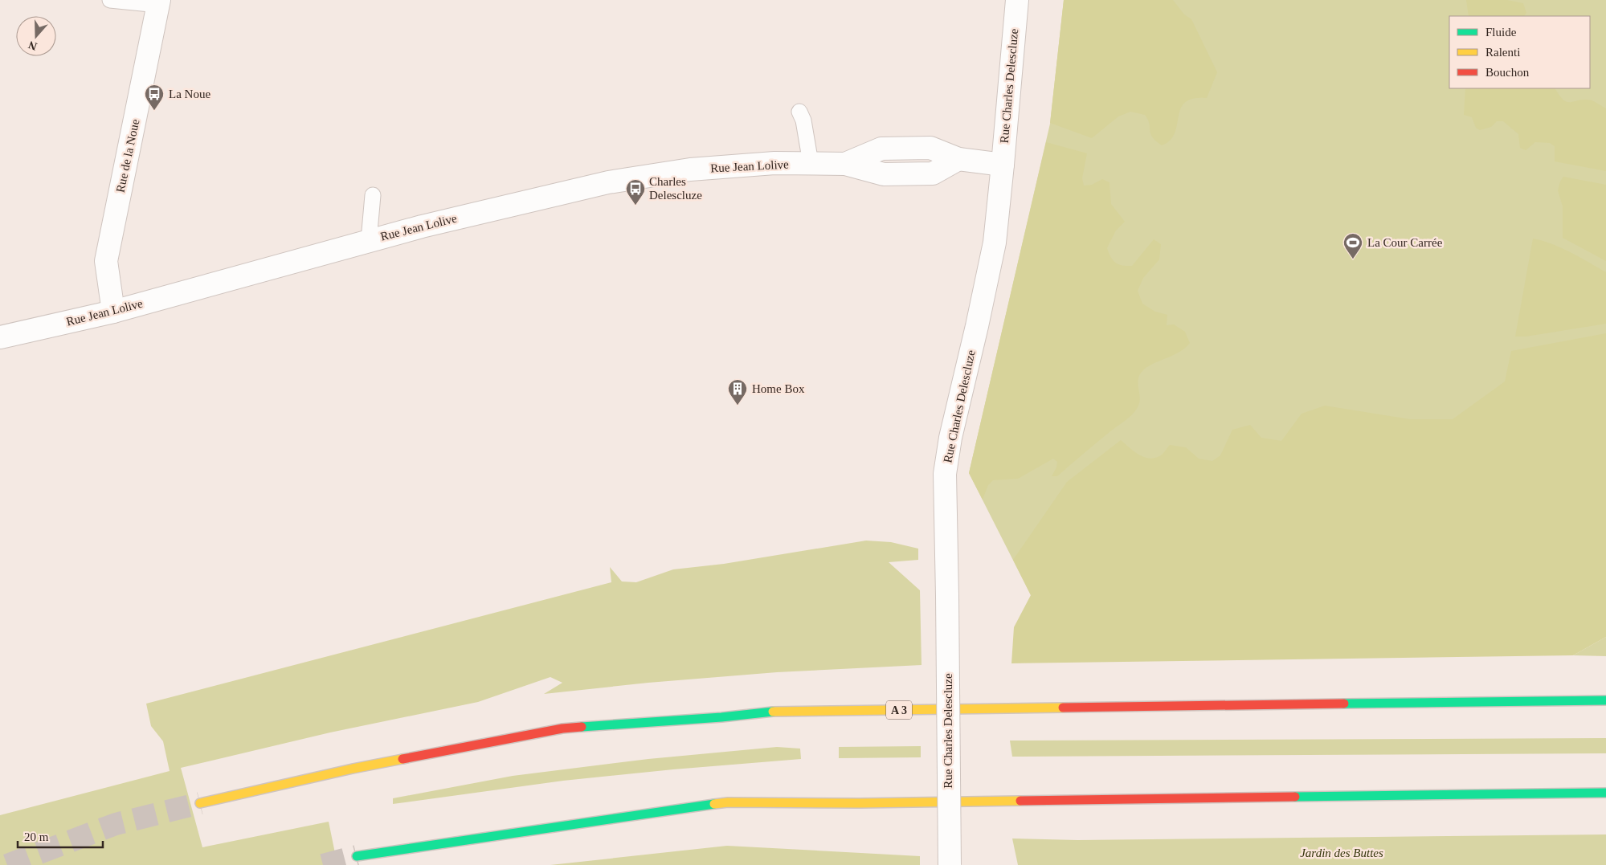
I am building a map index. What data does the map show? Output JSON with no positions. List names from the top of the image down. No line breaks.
{"streets":{"highway":["A 3"],"street":["Rue Charles Delescluze","Rue de la Noue","Rue Jean Lolive"]},"crossings":[["Rue Charles Delescluze","Rue Jean Lolive"],["Rue de la Noue","Rue Jean Lolive"]],"parks":["Jardin des Buttes"],"places":{"bus stop":["La Noue","Charles Delescluze"],"sports":["La Cour Carrée"],"building":["Home Box"]},"legend":["Fluide","Ralenti","Bouchon"],"scale_bar":"20 m","north":"bottom"}
